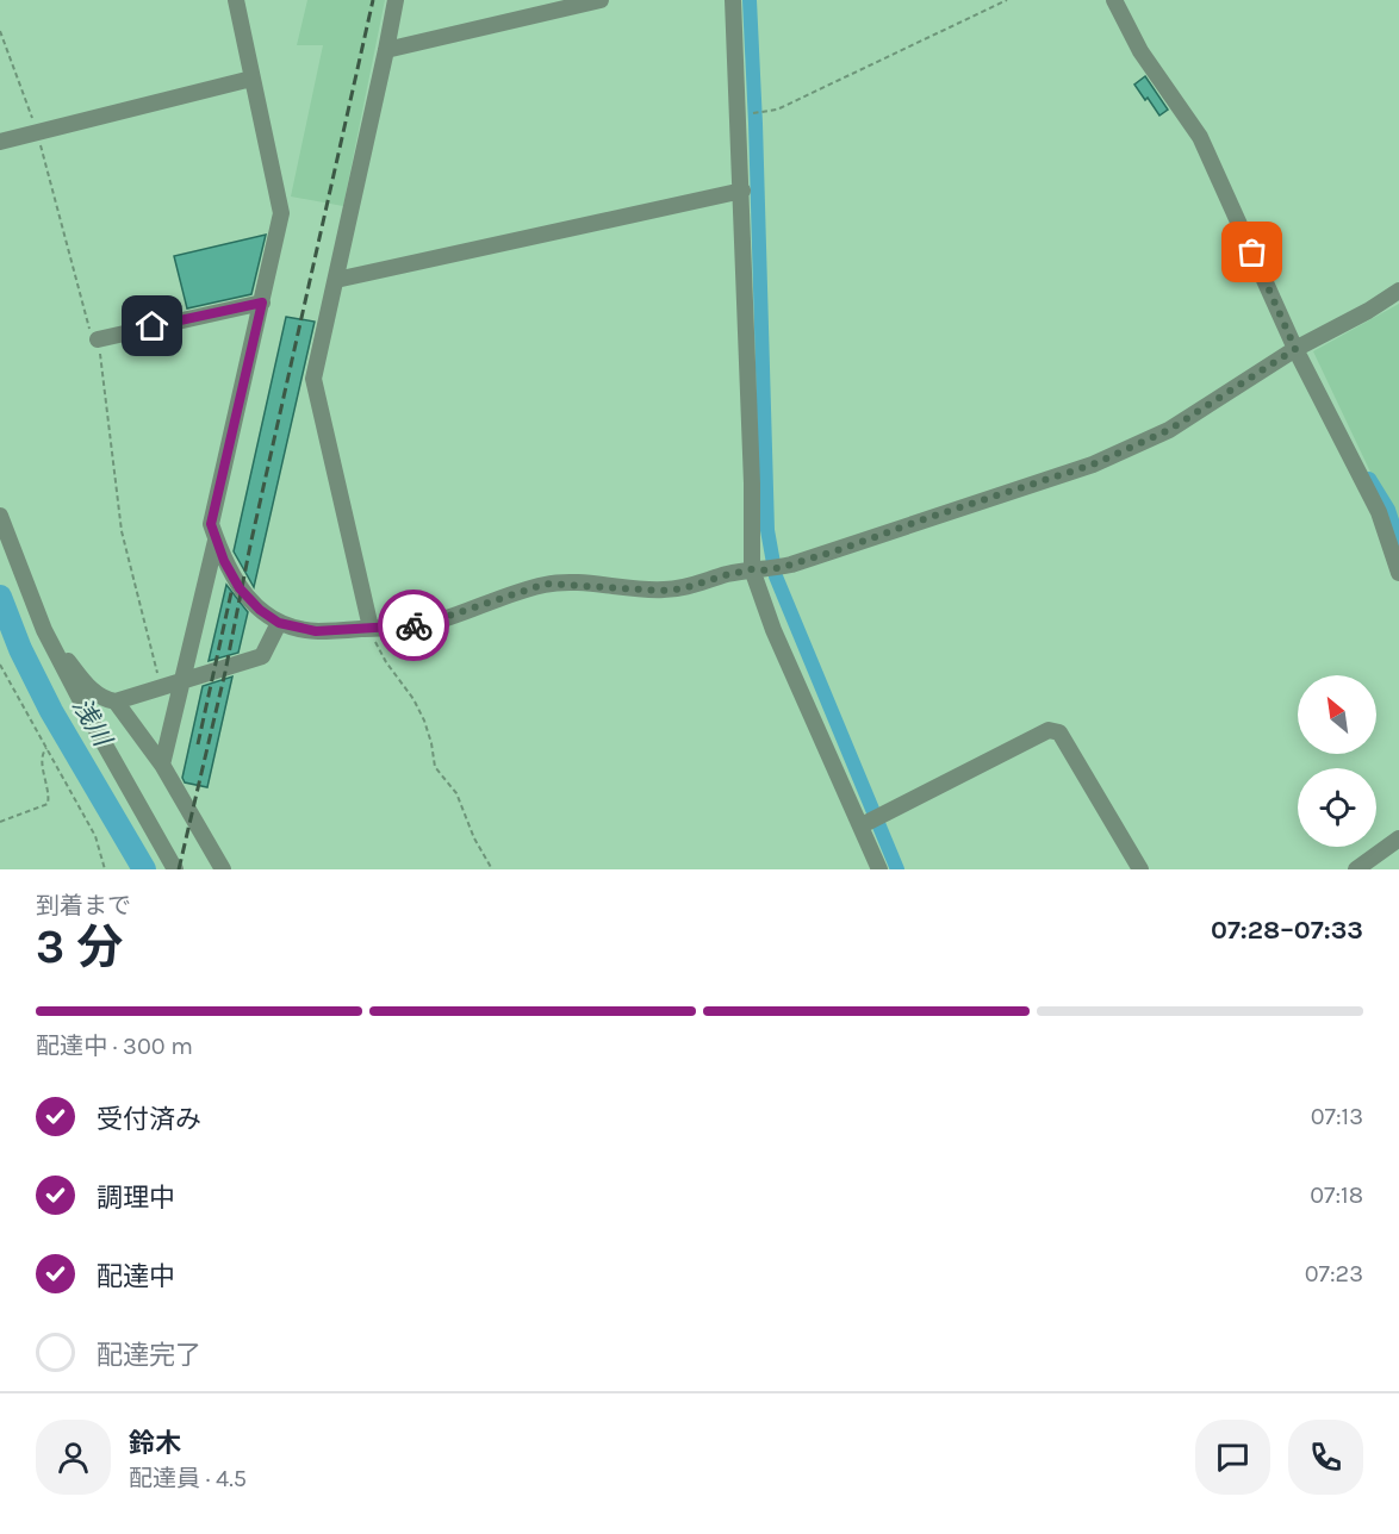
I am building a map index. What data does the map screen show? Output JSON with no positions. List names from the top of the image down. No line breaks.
{"water":["浅川"],"north":"top left","page":{"heading":["3 分","到着まで","07:28–07:33"],"panel":["鈴木","配達員 · 4.5"],"bar":"配達中 · 300 m","list":[["受付済み","07:13"],["調理中","07:18"],["配達中","07:23"],"配達完了"]}}
